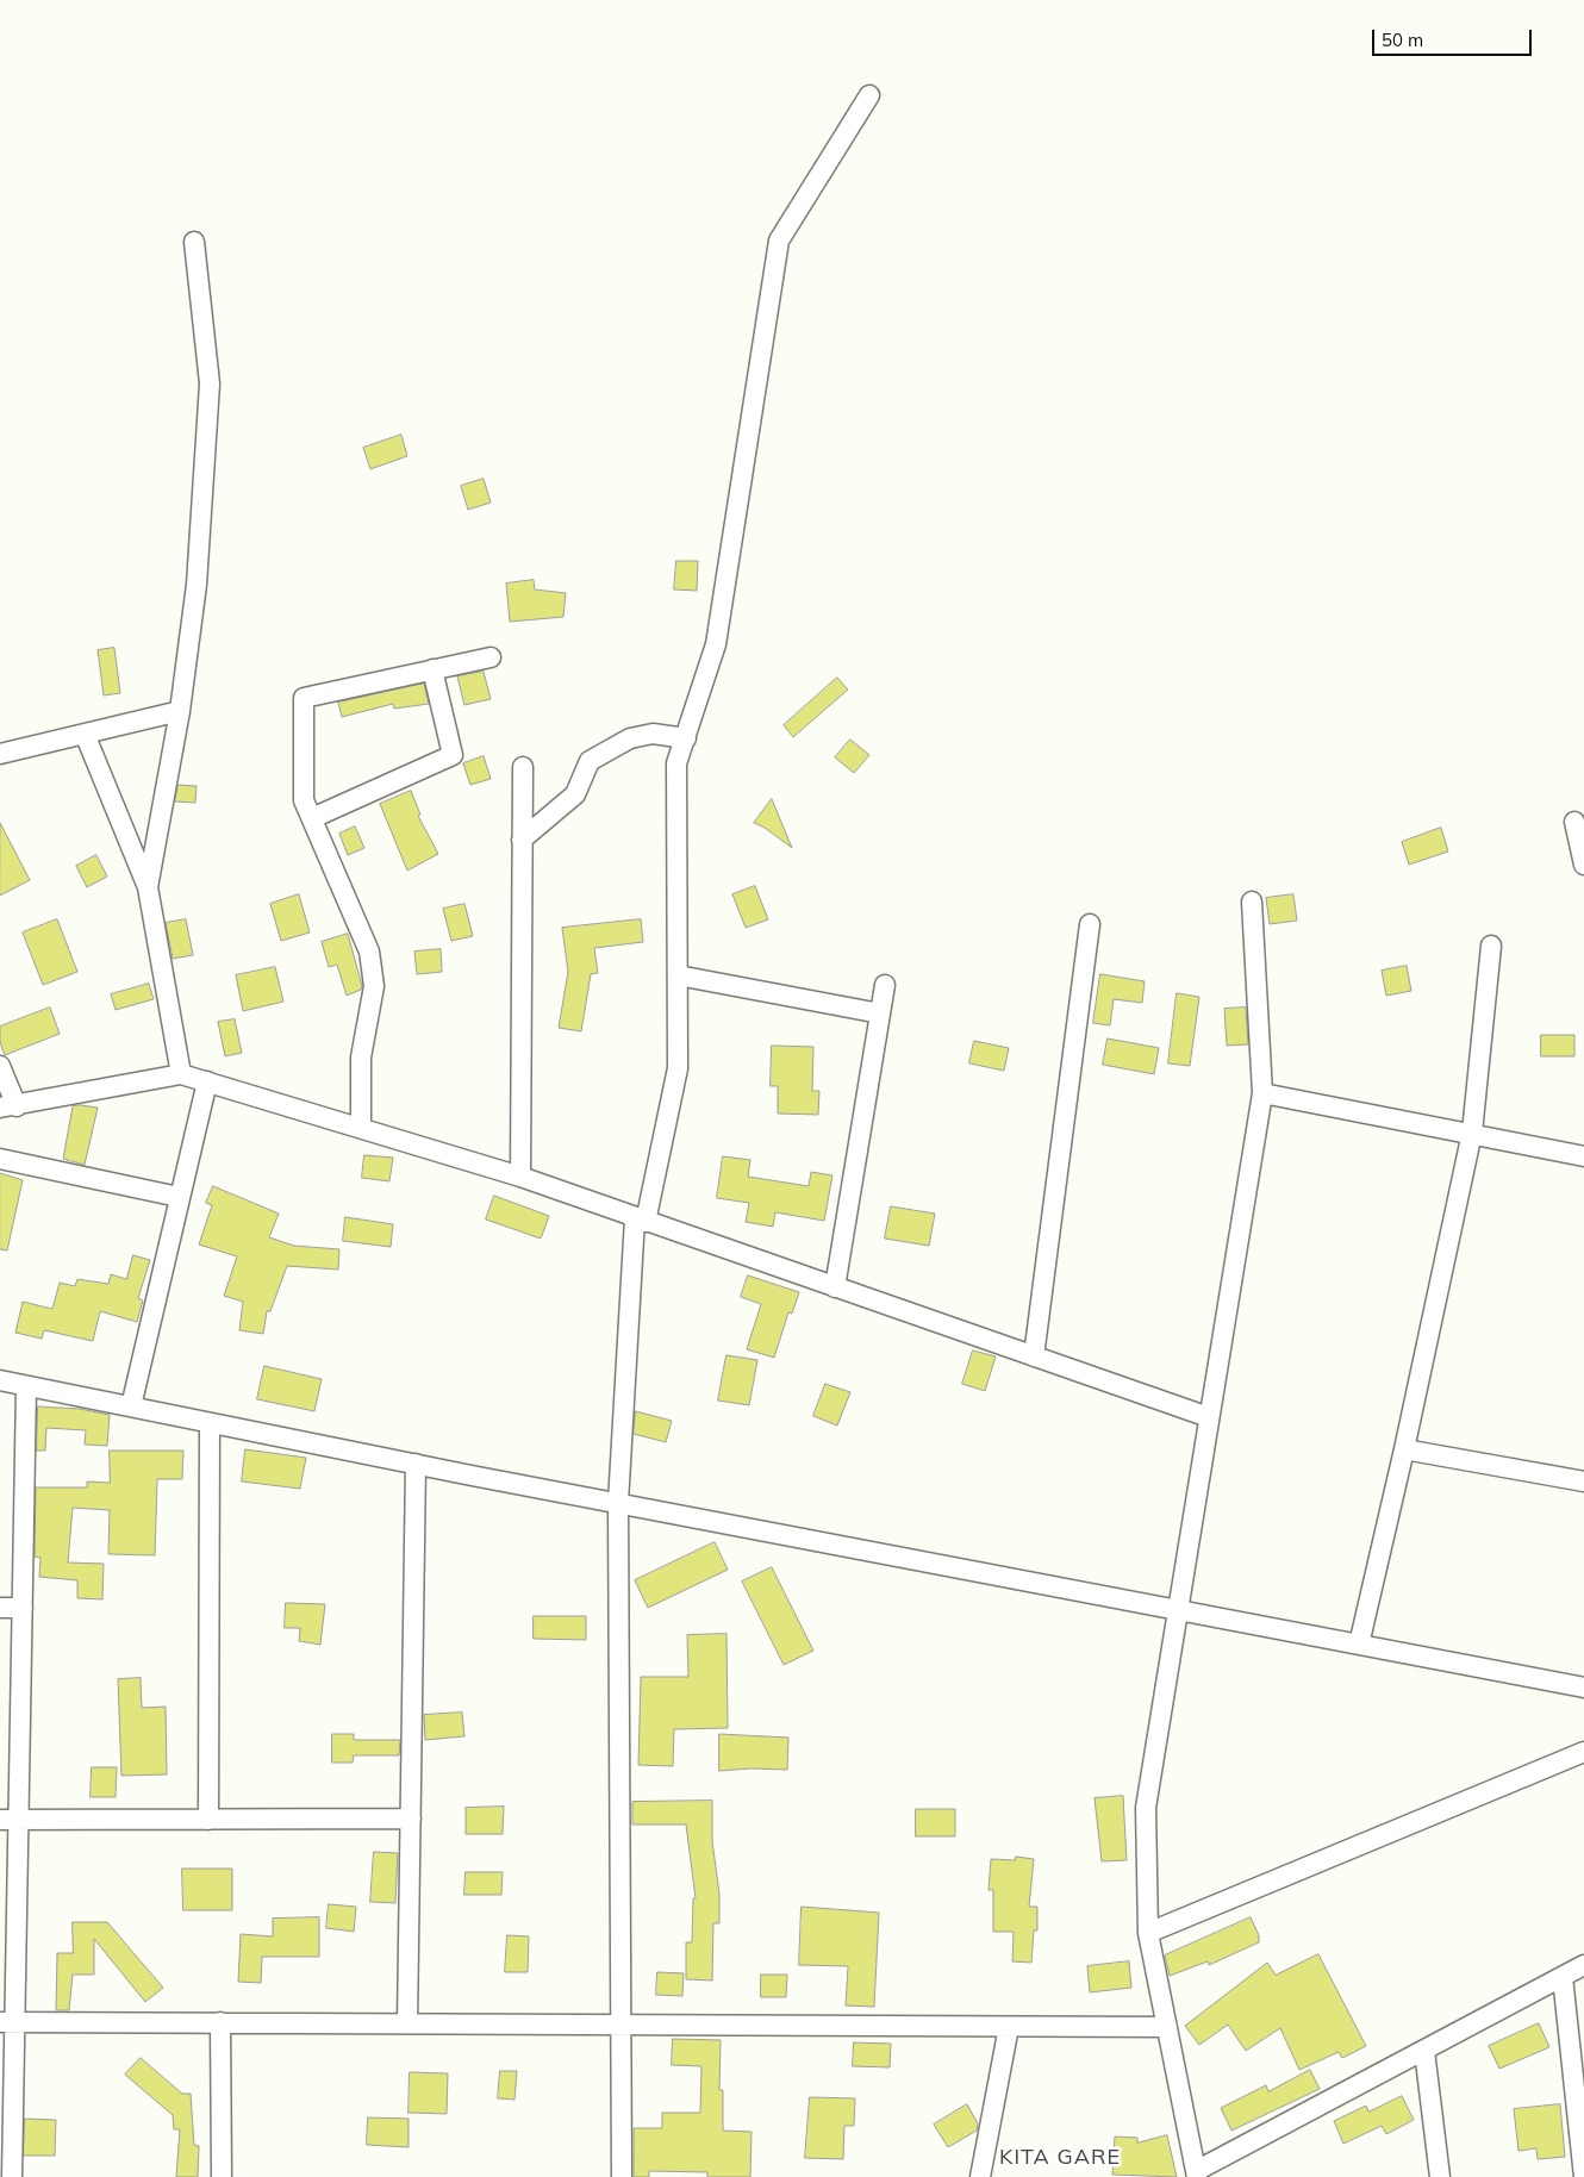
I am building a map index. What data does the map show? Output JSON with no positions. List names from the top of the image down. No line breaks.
{"districts":["KITA GARE"],"scale_bar":"50 m"}
